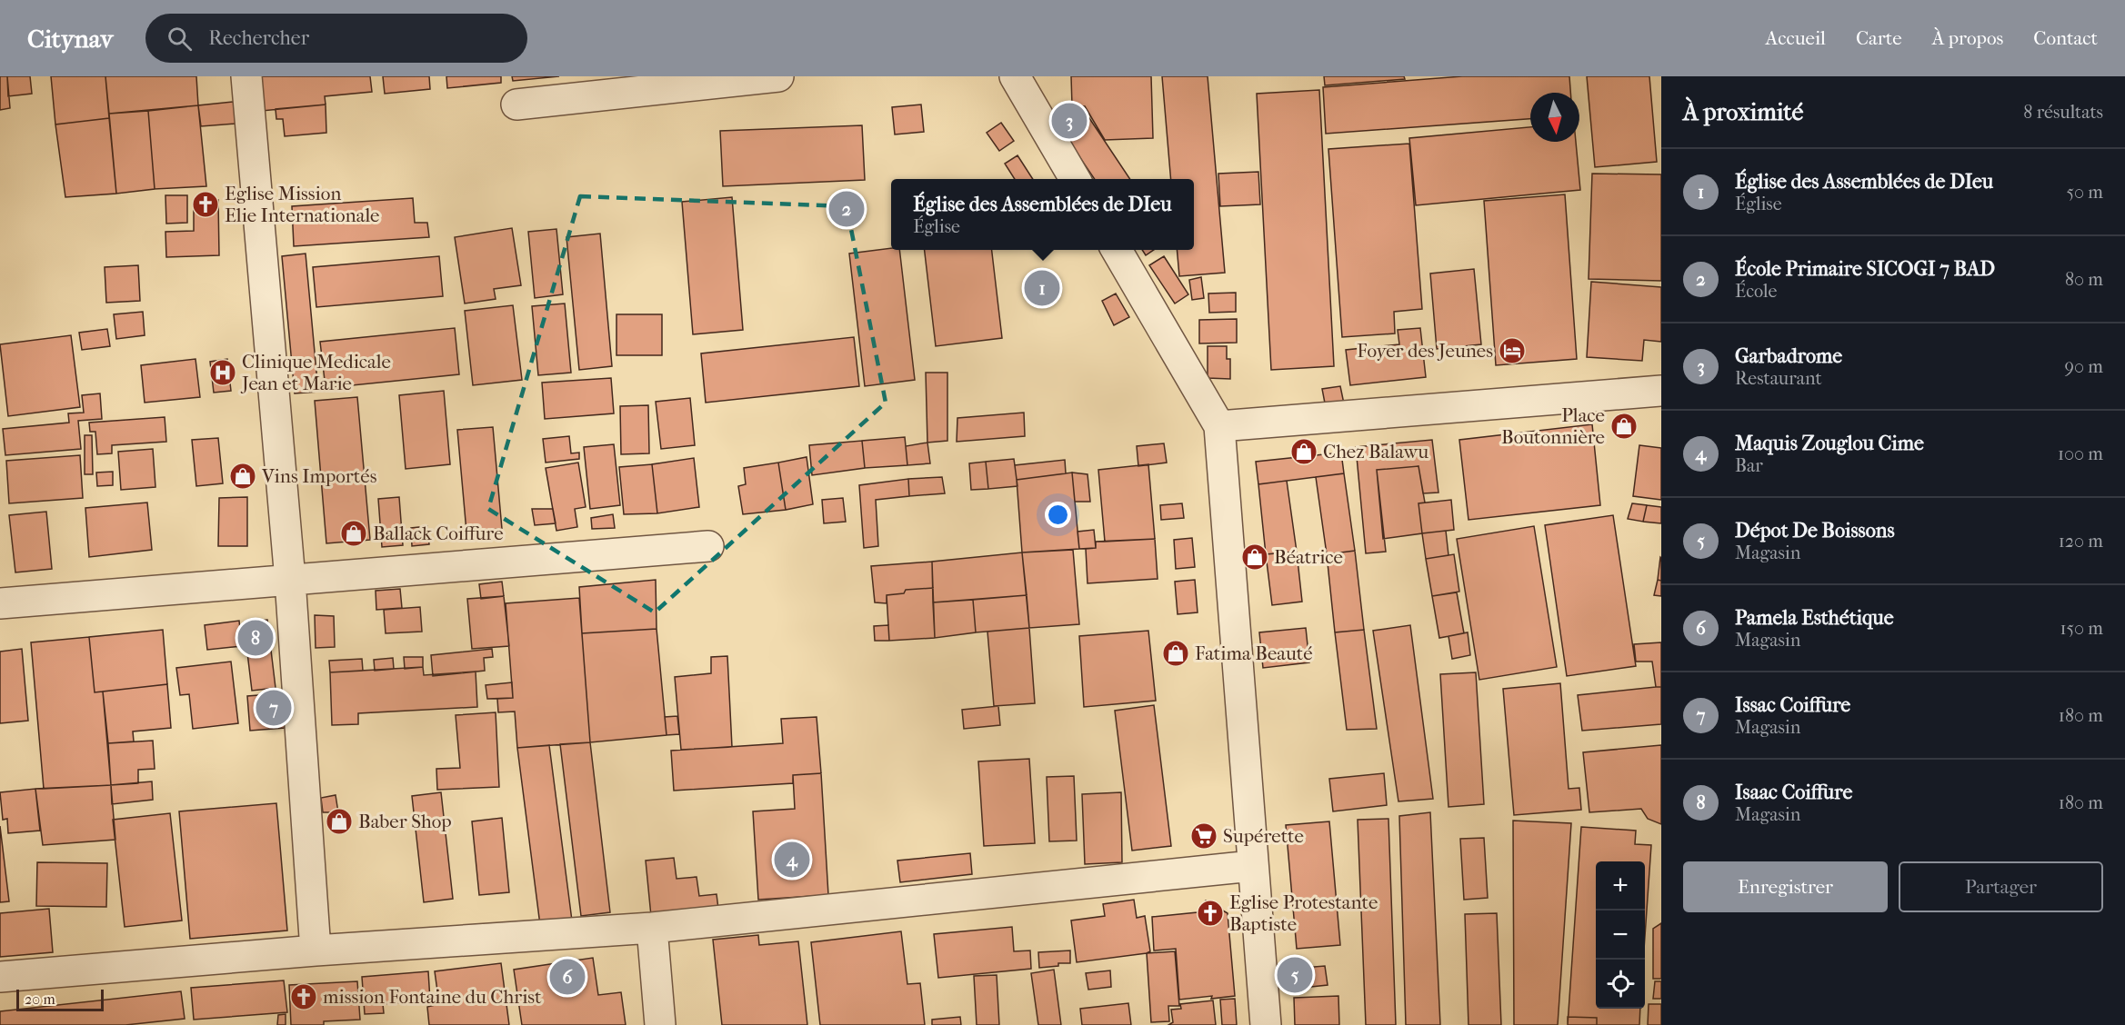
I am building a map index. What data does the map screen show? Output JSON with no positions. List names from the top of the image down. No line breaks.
{"places":{"church":["Eglise Mission Elie Internationale","Eglise Protestante Baptiste","mission Fontaine du Christ"],"hotel":["Foyer des Jeunes"],"hospital":["Clinique Medicale Jean et Marie"],"shop":["Place Boutonnière","Chez Balawu","Vins Importés","Ballack Coiffure","Béatrice","Fatima Beauté","Baber Shop"],"supermarket":["Supérette"]},"scale_bar":"20 m","north":"bottom","page":{"header":"Citynav","search":"Rechercher","nav":["Accueil","Carte","À propos","Contact"],"heading":["À proximité","8 résultats"],"pins":["3","2","1","8","7","4","5","6"],"list":[{"mark":"1","name":"Église des Assemblées de DIeu","note":"Église","value":"50 m"},{"mark":"2","name":"École Primaire SICOGI 7 BAD","note":"École","value":"80 m"},{"mark":"3","name":"Garbadrome","note":"Restaurant","value":"90 m"},{"mark":"4","name":"Maquis Zouglou Cime","note":"Bar","value":"100 m"},{"mark":"5","name":"Dépot De Boissons","note":"Magasin","value":"120 m"},{"mark":"6","name":"Pamela Esthétique","note":"Magasin","value":"150 m"},{"mark":"7","name":"Issac Coiffure","note":"Magasin","value":"180 m"},{"mark":"8","name":"Isaac Coiffure","note":"Magasin","value":"180 m"}],"popup":["Église des Assemblées de DIeu","Église"],"buttons":["Enregistrer","Partager"],"map_buttons":["+","−"],"scale":"20 m"}}
